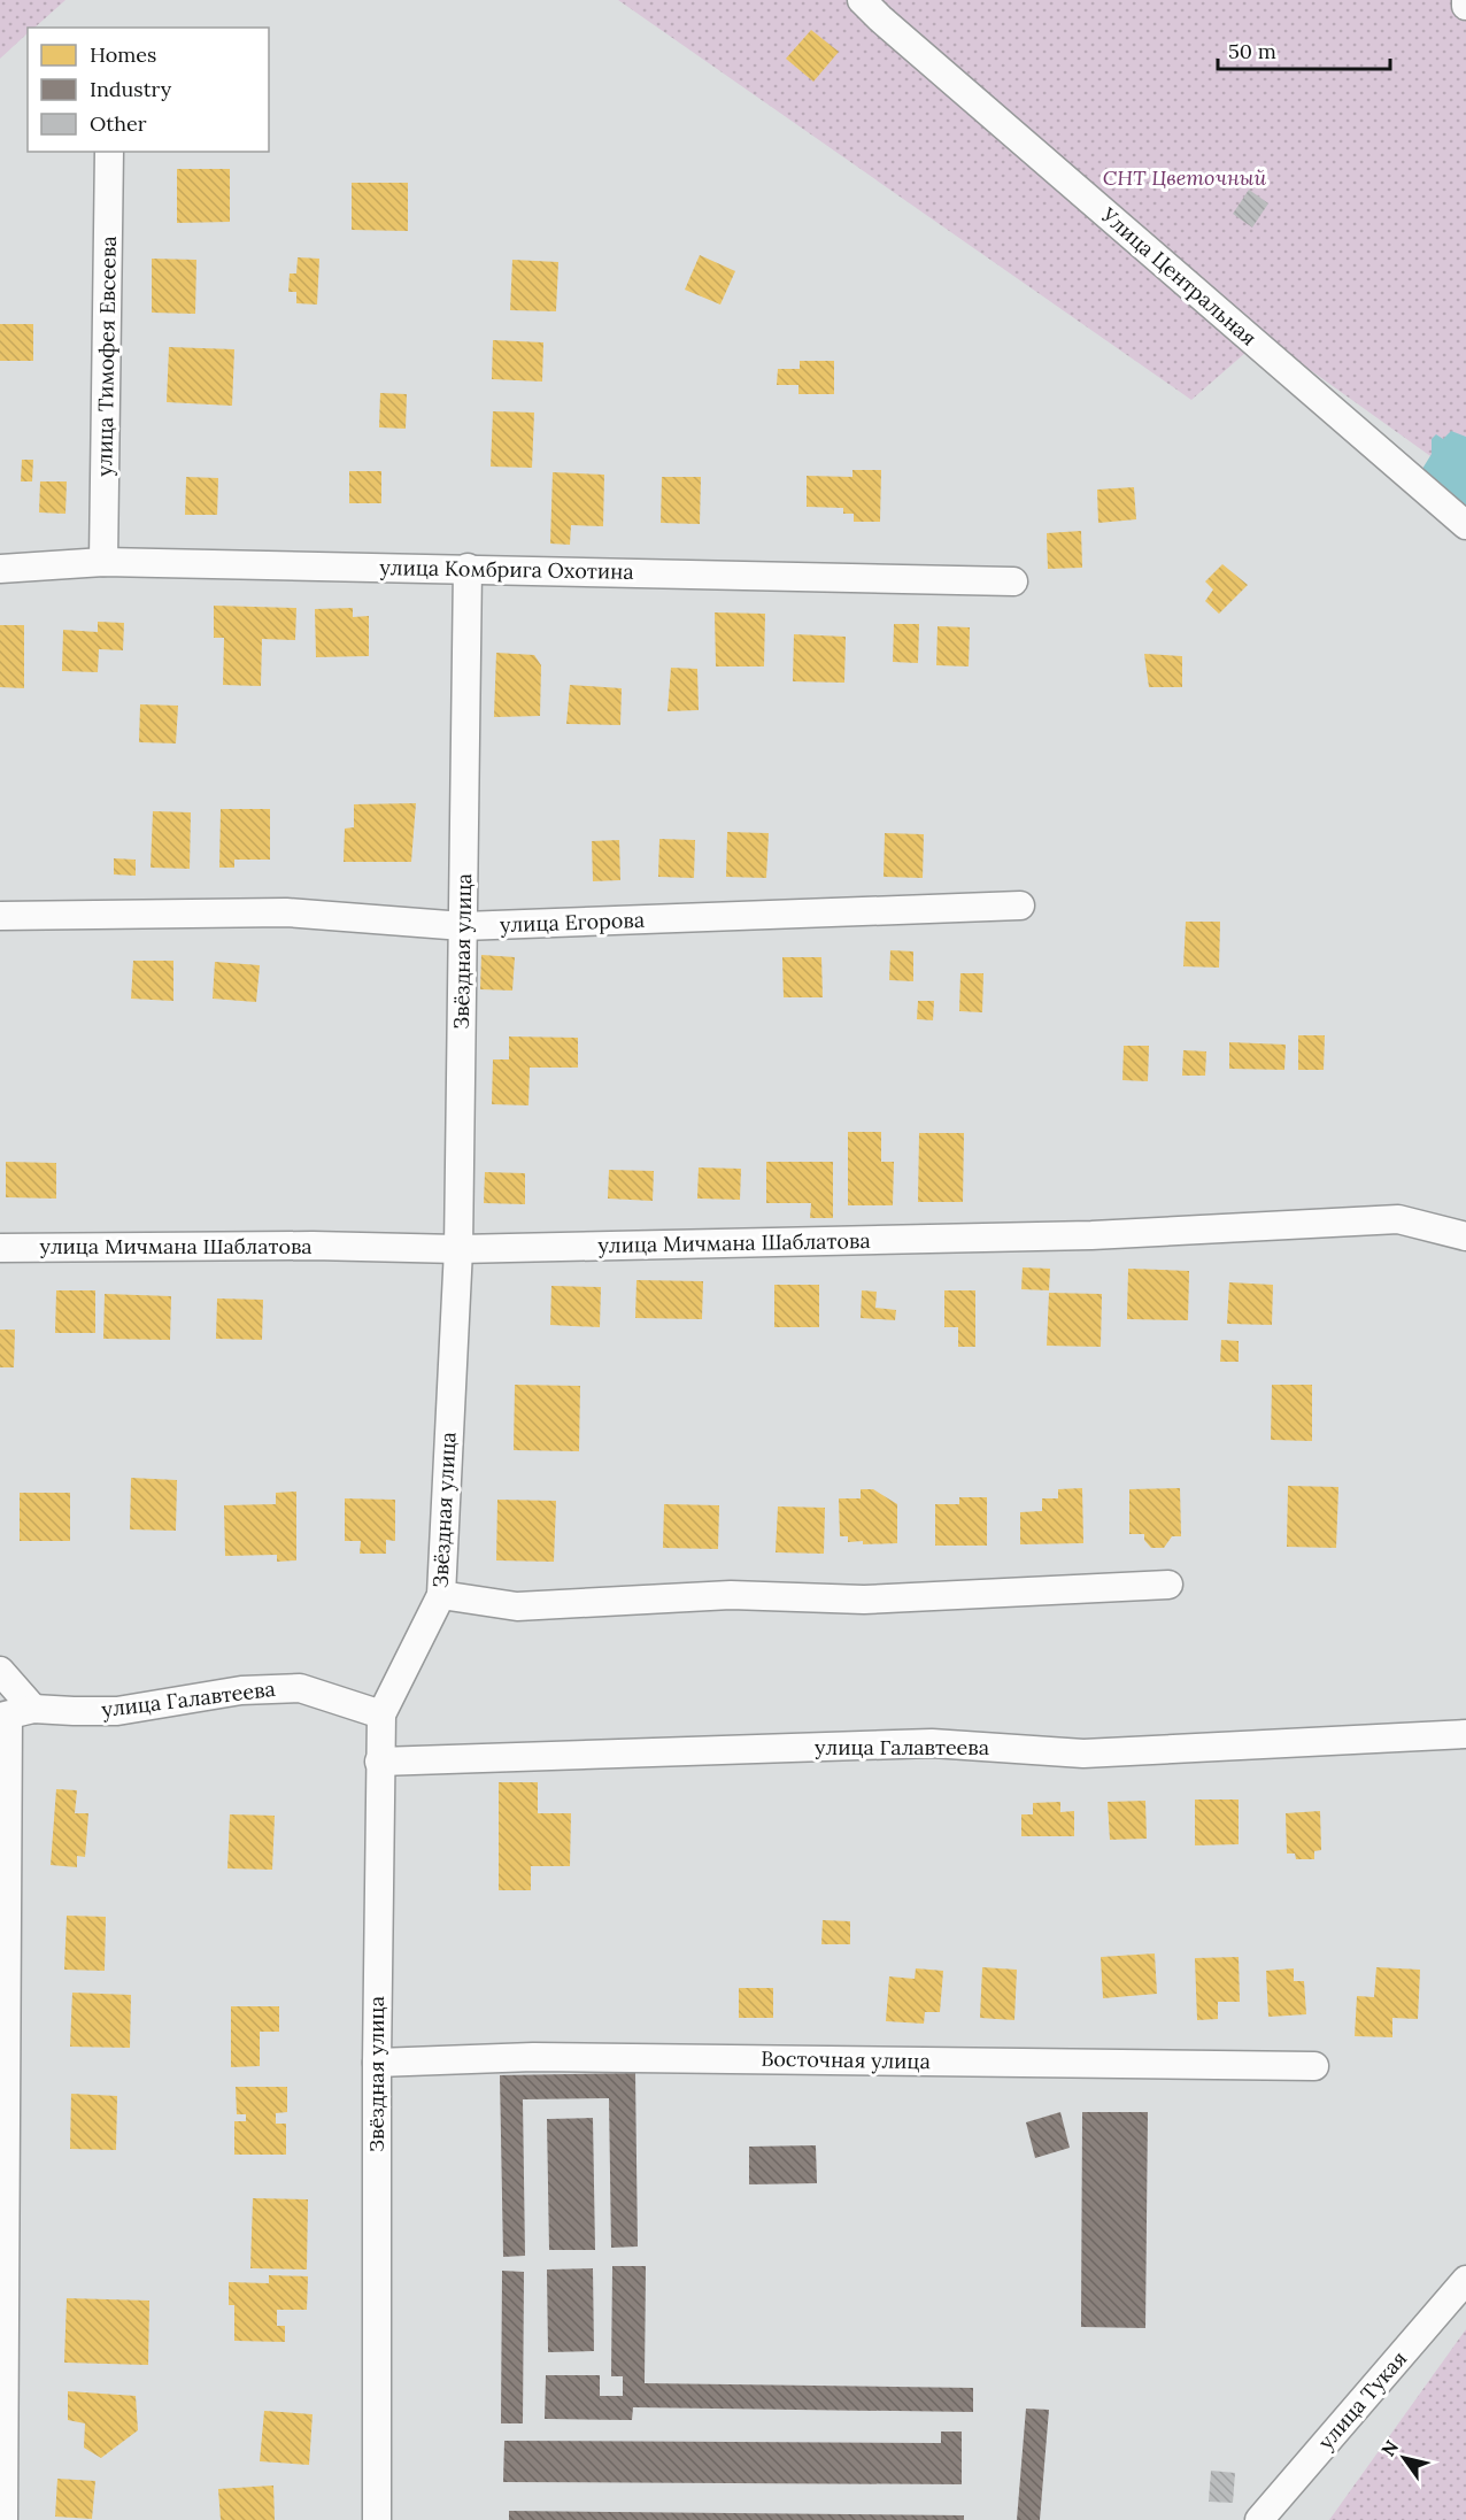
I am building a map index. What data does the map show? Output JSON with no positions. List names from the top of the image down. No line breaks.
{"streets":{"street":["Улица Центральная","улица Тимофея Евсеева","улица Комбрига Охотина","улица Егорова","Звёздная улица","улица Мичмана Шаблатова","улица Галавтеева","Восточная улица","улица Тукая"]},"crossings":[["улица Тимофея Евсеева","улица Комбрига Охотина"],["улица Комбрига Охотина","Звёздная улица"],["улица Егорова","Звёздная улица"],["Звёздная улица","улица Мичмана Шаблатова"],["Звёздная улица","улица Галавтеева"],["Звёздная улица","Восточная улица"]],"parks":["СНТ Цветочный"],"legend":["Homes","Industry","Other"],"scale_bar":"50 m","north":"top left"}
